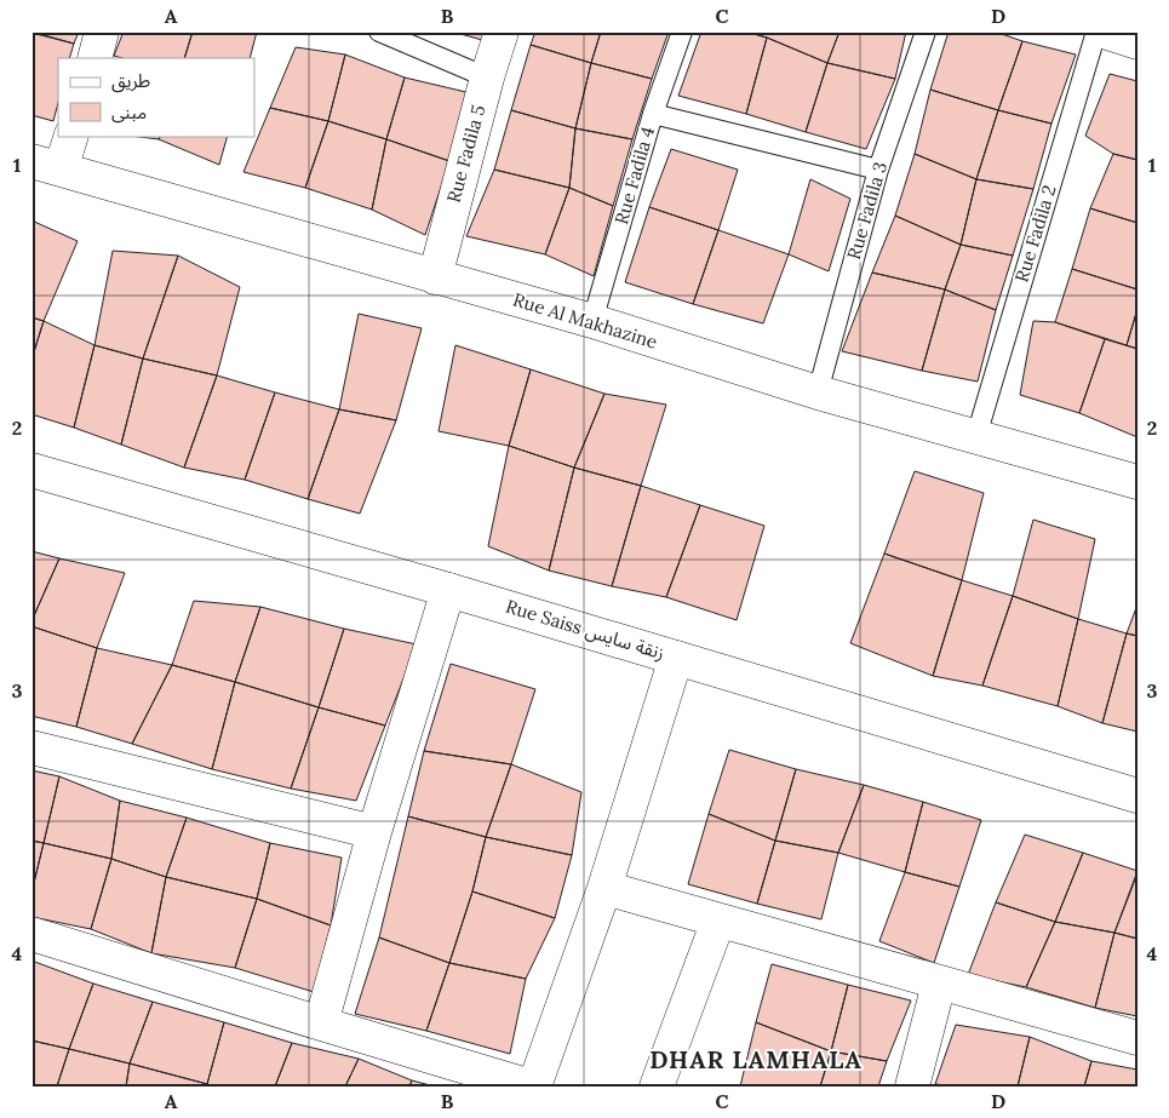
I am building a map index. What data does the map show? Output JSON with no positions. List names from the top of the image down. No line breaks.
{"streets":{"street":["Rue Fadila 5","Rue Al Makhazine","Rue Saiss زنقة سايس"],"lane":["Rue Fadila 4","Rue Fadila 3","Rue Fadila 2"]},"crossings":[["Rue Fadila 5","Rue Al Makhazine"],["Rue Fadila 4","Rue Al Makhazine"],["Rue Fadila 3","Rue Al Makhazine"],["Rue Fadila 2","Rue Al Makhazine"]],"districts":["DHAR LAMHALA"],"legend":["طريق","مبنى"],"grid":{"columns":["A","B","C","D"],"rows":["1","2","3","4"]}}
